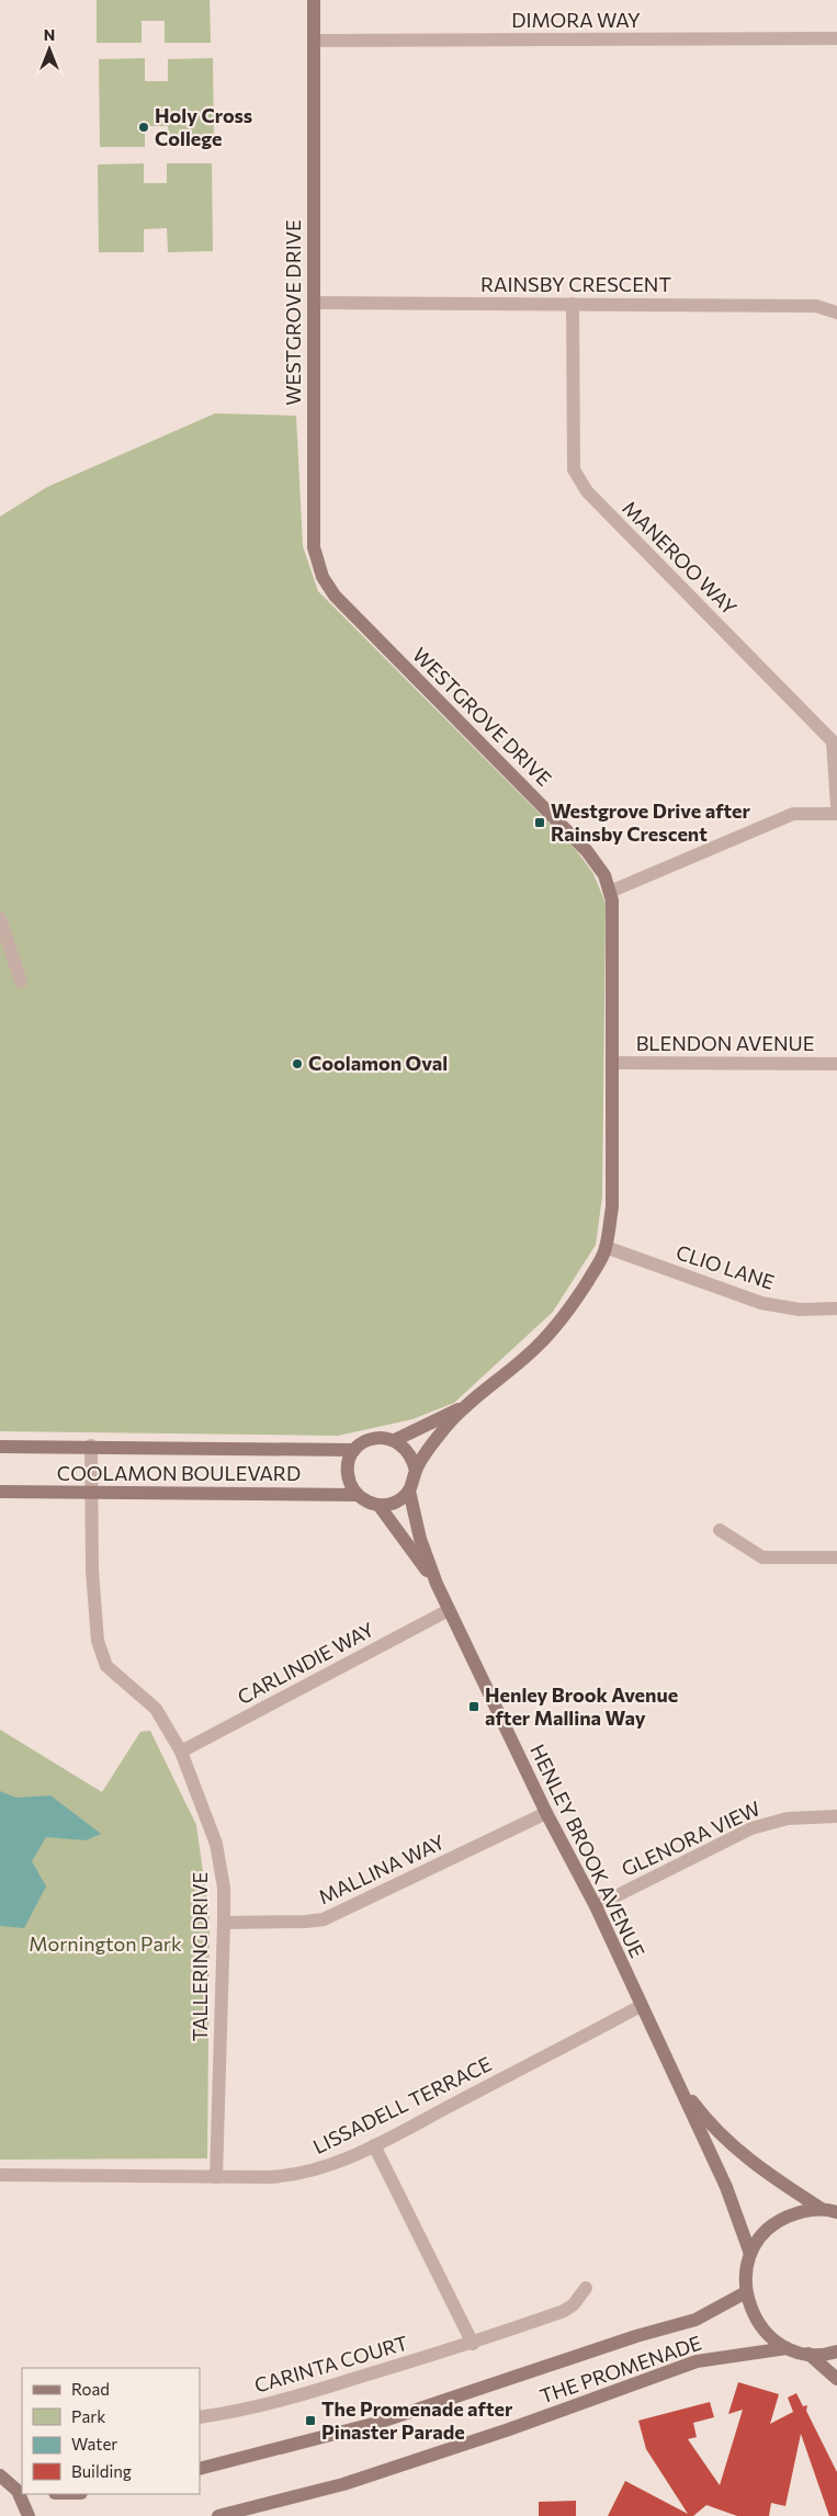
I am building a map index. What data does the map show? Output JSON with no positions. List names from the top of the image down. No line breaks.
{"streets":{"street":["DIMORA WAY","RAINSBY CRESCENT","WESTGROVE DRIVE","MANEROO WAY","BLENDON AVENUE","CLIO LANE","COOLAMON BOULEVARD","CARLINDIE WAY","GLENORA VIEW","HENLEY BROOK AVENUE","MALLINA WAY","TALLERING DRIVE","LISSADELL TERRACE","CARINTA COURT","THE PROMENADE"]},"crossings":[["DIMORA WAY","WESTGROVE DRIVE"],["RAINSBY CRESCENT","WESTGROVE DRIVE"],["RAINSBY CRESCENT","MANEROO WAY"],["WESTGROVE DRIVE","BLENDON AVENUE"],["WESTGROVE DRIVE","CLIO LANE"],["WESTGROVE DRIVE","COOLAMON BOULEVARD"],["WESTGROVE DRIVE","HENLEY BROOK AVENUE"],["COOLAMON BOULEVARD","HENLEY BROOK AVENUE"],["COOLAMON BOULEVARD","TALLERING DRIVE"],["CARLINDIE WAY","HENLEY BROOK AVENUE"],["CARLINDIE WAY","TALLERING DRIVE"],["GLENORA VIEW","HENLEY BROOK AVENUE"],["HENLEY BROOK AVENUE","MALLINA WAY"],["HENLEY BROOK AVENUE","LISSADELL TERRACE"],["MALLINA WAY","TALLERING DRIVE"],["TALLERING DRIVE","LISSADELL TERRACE"]],"parks":["Mornington Park"],"places":{"other":["Holy Cross College","Coolamon Oval"],"transit":["Westgrove Drive after Rainsby Crescent","Henley Brook Avenue after Mallina Way","The Promenade after Pinaster Parade"]},"legend":["Road","Park","Water","Building"],"north":"top"}
